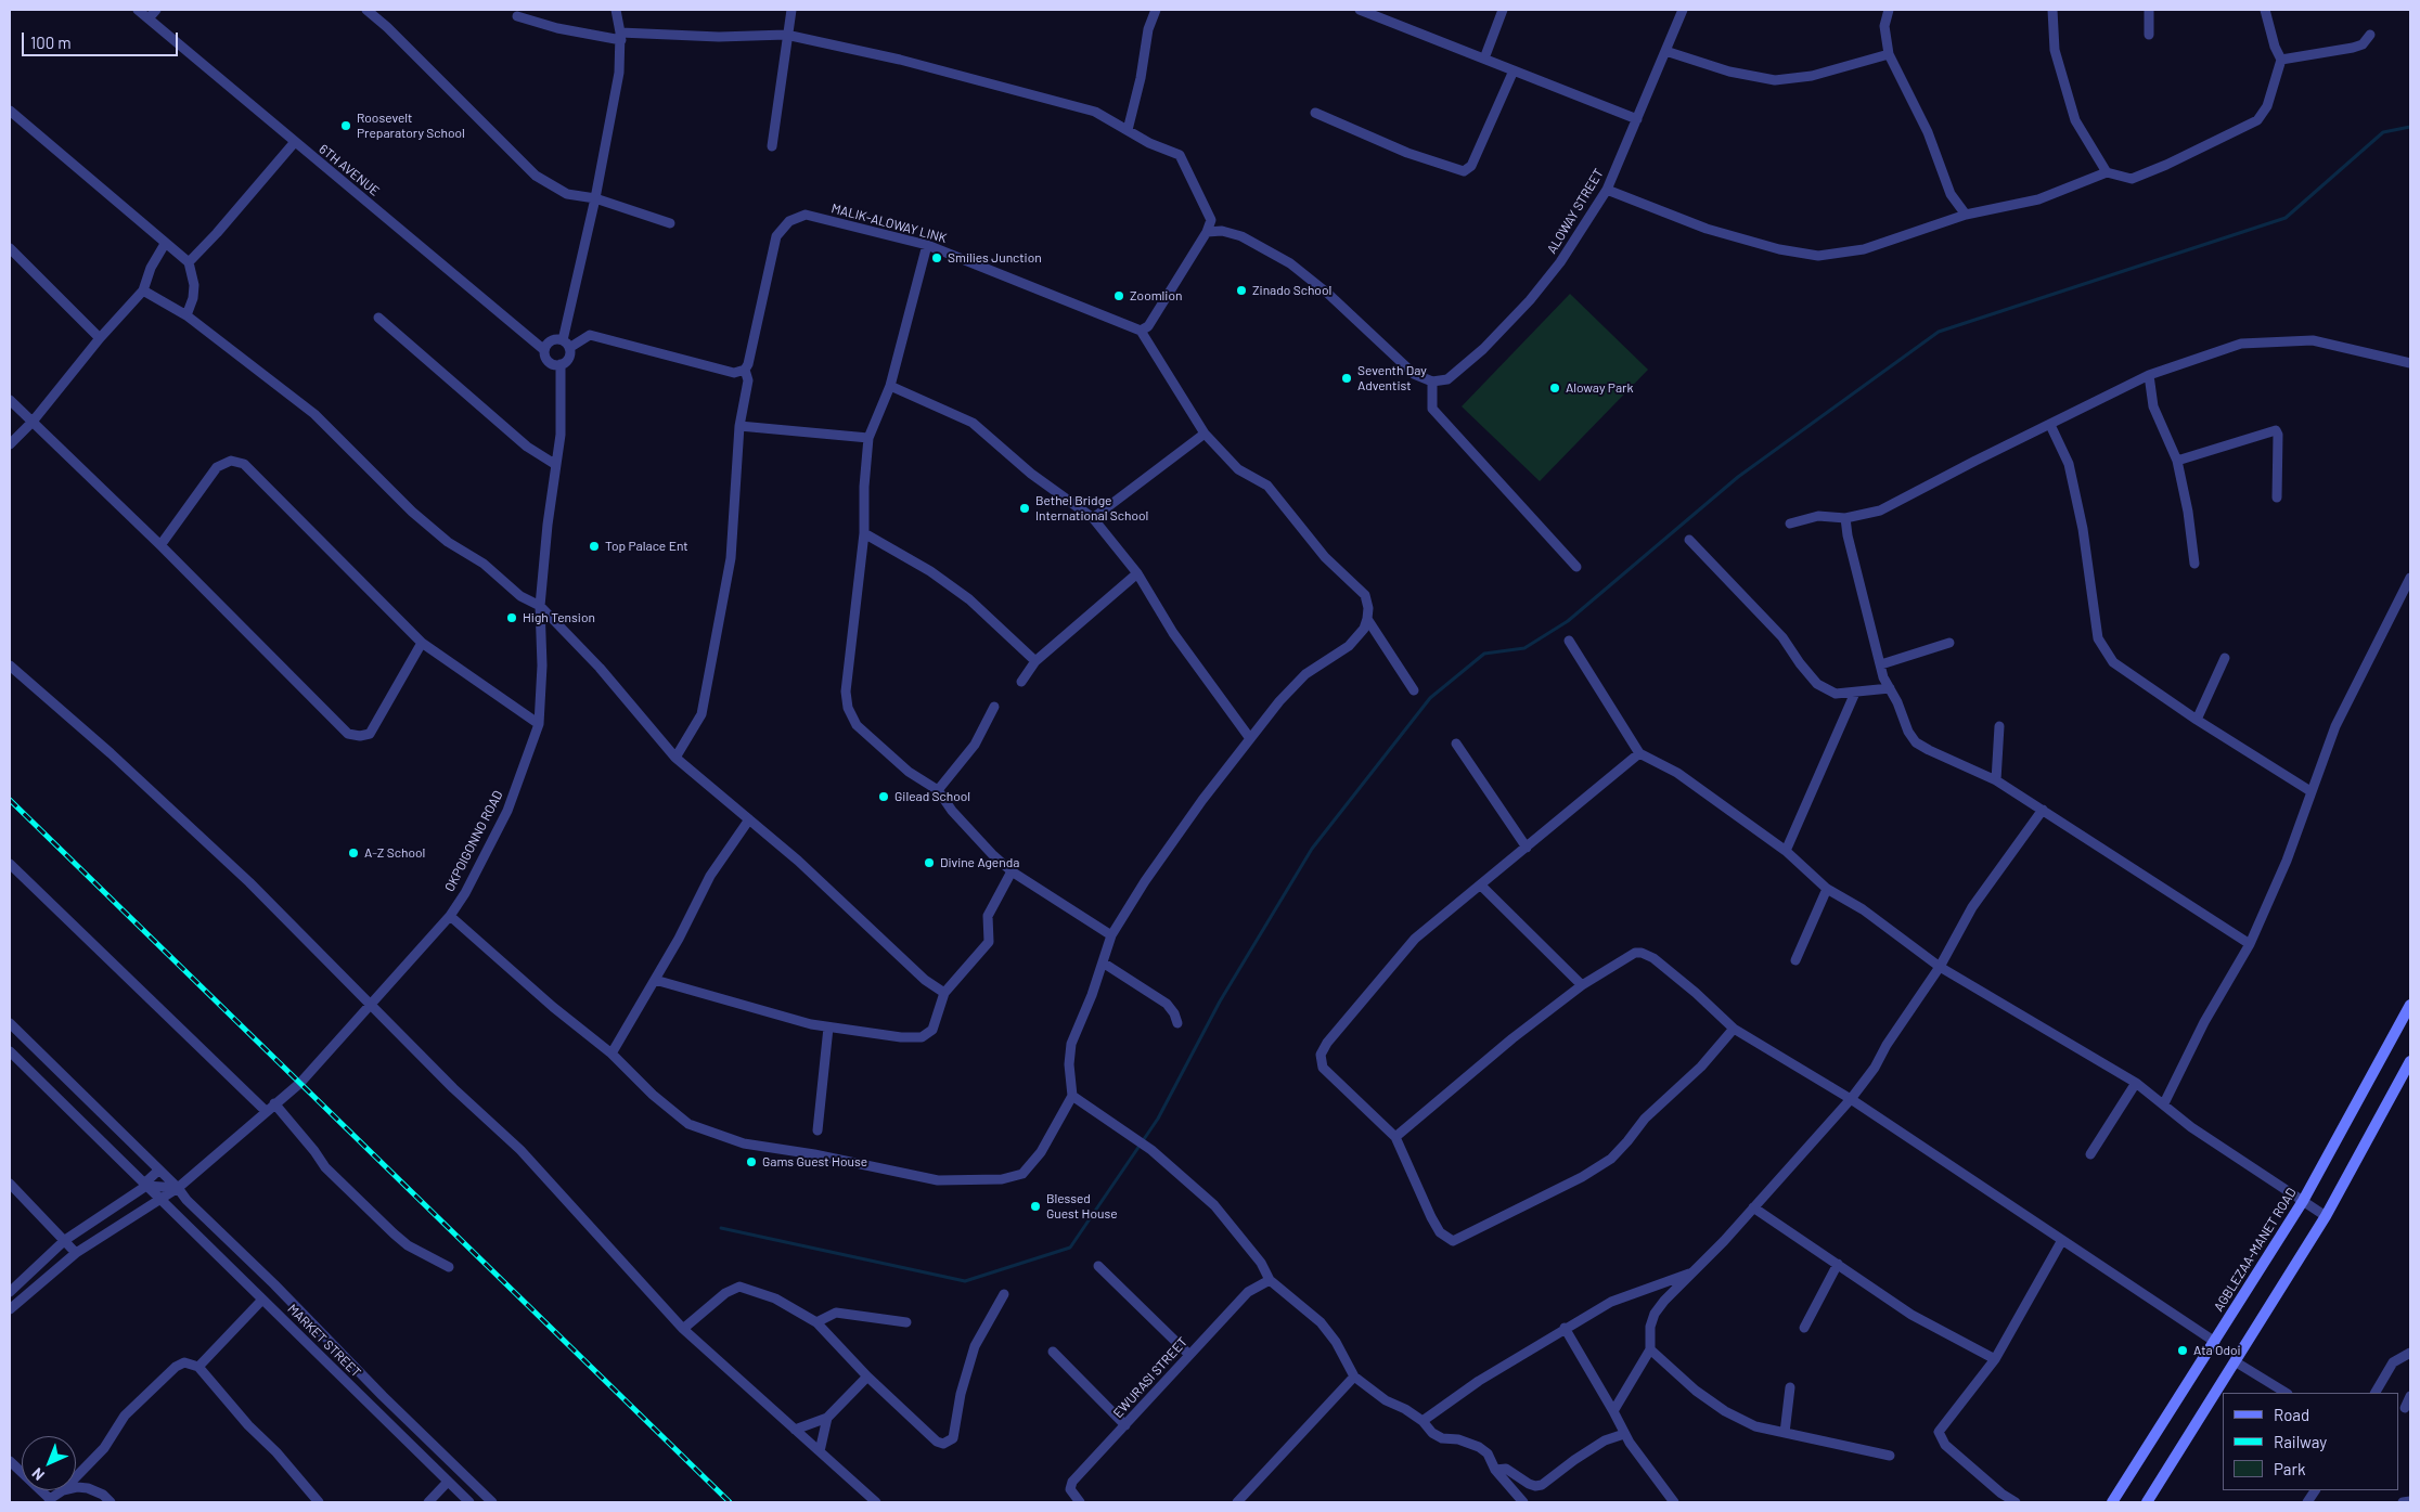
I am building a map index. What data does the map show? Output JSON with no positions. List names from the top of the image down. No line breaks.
{"streets":{"main road":["AGBLEZAA-MANET ROAD"],"street":["6TH AVENUE","ALOWAY STREET","MALIK-ALOWAY LINK","OKPOIGONNO ROAD","MARKET STREET","EWURASI STREET"]},"crossings":[["6TH AVENUE","OKPOIGONNO ROAD"],["OKPOIGONNO ROAD","MARKET STREET"]],"places":["Roosevelt Preparatory School","Smilies Junction","Zinado School","Zoomlion","Seventh Day Adventist","Aloway Park","Bethel Bridge International School","Top Palace Ent","High Tension","Gilead School","A-Z School","Divine Agenda","Gams Guest House","Blessed Guest House","Ata Odoi"],"legend":["Road","Railway","Park"],"scale_bar":"100 m","north":"bottom left"}
